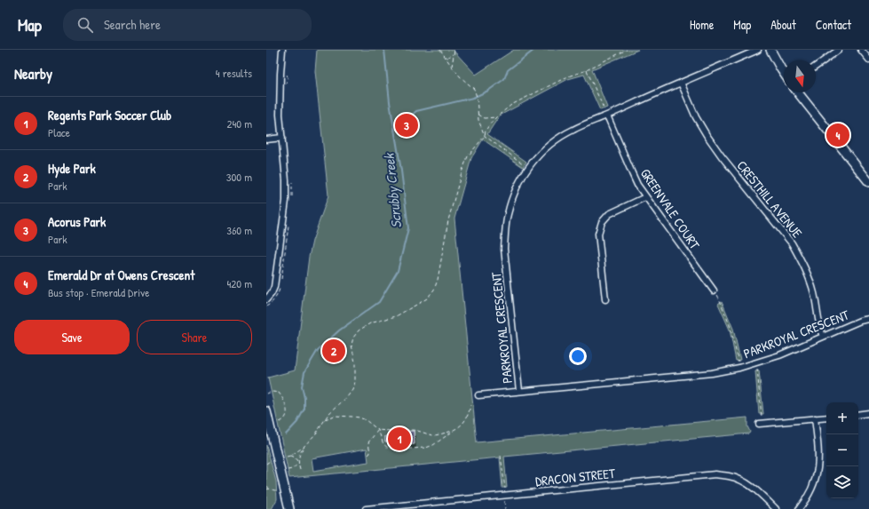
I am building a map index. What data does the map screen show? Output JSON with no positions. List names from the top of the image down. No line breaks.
{"streets":{"street":["CRESTHILL AVENUE","GREENVALE COURT","PARKROYAL CRESCENT","DRACON STREET"]},"crossings":[["CRESTHILL AVENUE","PARKROYAL CRESCENT"],["GREENVALE COURT","PARKROYAL CRESCENT"]],"water":["Scrubby Creek"],"north":"bottom","page":{"header":"Map","search":"Search here","nav":["Home","Map","About","Contact"],"heading":["Nearby","4 results"],"list":[{"mark":"1","name":"Regents Park Soccer Club","note":"Place","value":"240 m"},{"mark":"2","name":"Hyde Park","note":"Park","value":"300 m"},{"mark":"3","name":"Acorus Park","note":"Park","value":"360 m"},{"mark":"4","name":"Emerald Dr at Owens Crescent","note":"Bus stop · Emerald Drive","value":"420 m"}],"pins":["3","4","2","1"],"buttons":["Save","Share"],"map_buttons":["+","−"]}}
